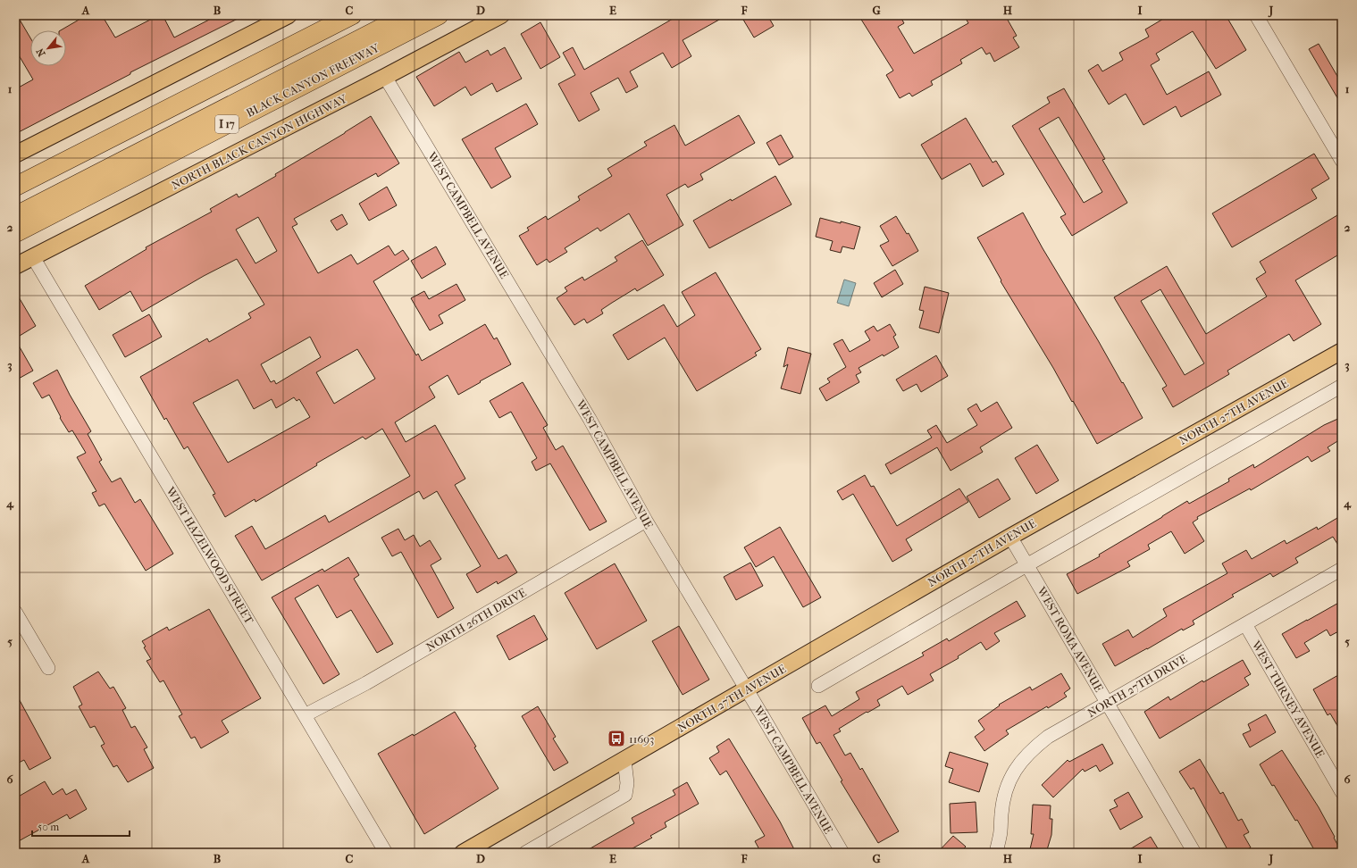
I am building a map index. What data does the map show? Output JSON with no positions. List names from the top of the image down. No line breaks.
{"streets":{"highway":["BLACK CANYON FREEWAY","I 17"],"main road":["NORTH BLACK CANYON HIGHWAY","NORTH 27TH AVENUE"],"street":["WEST CAMPBELL AVENUE","WEST HAZELWOOD STREET","NORTH 26TH DRIVE","WEST ROMA AVENUE","NORTH 27TH DRIVE","WEST TURNEY AVENUE"]},"crossings":[["NORTH BLACK CANYON HIGHWAY","WEST CAMPBELL AVENUE"],["NORTH BLACK CANYON HIGHWAY","WEST HAZELWOOD STREET"],["WEST CAMPBELL AVENUE","NORTH 27TH AVENUE"],["WEST CAMPBELL AVENUE","NORTH 26TH DRIVE"],["NORTH 27TH AVENUE","WEST ROMA AVENUE"],["WEST HAZELWOOD STREET","NORTH 26TH DRIVE"],["WEST ROMA AVENUE","NORTH 27TH DRIVE"],["NORTH 27TH DRIVE","WEST TURNEY AVENUE"]],"places":{"bus stop":["11693"]},"scale_bar":"50 m","north":"bottom left","grid":{"columns":["A","B","C","D","E","F","G","H","I","J"],"rows":["1","2","3","4","5","6"]}}
